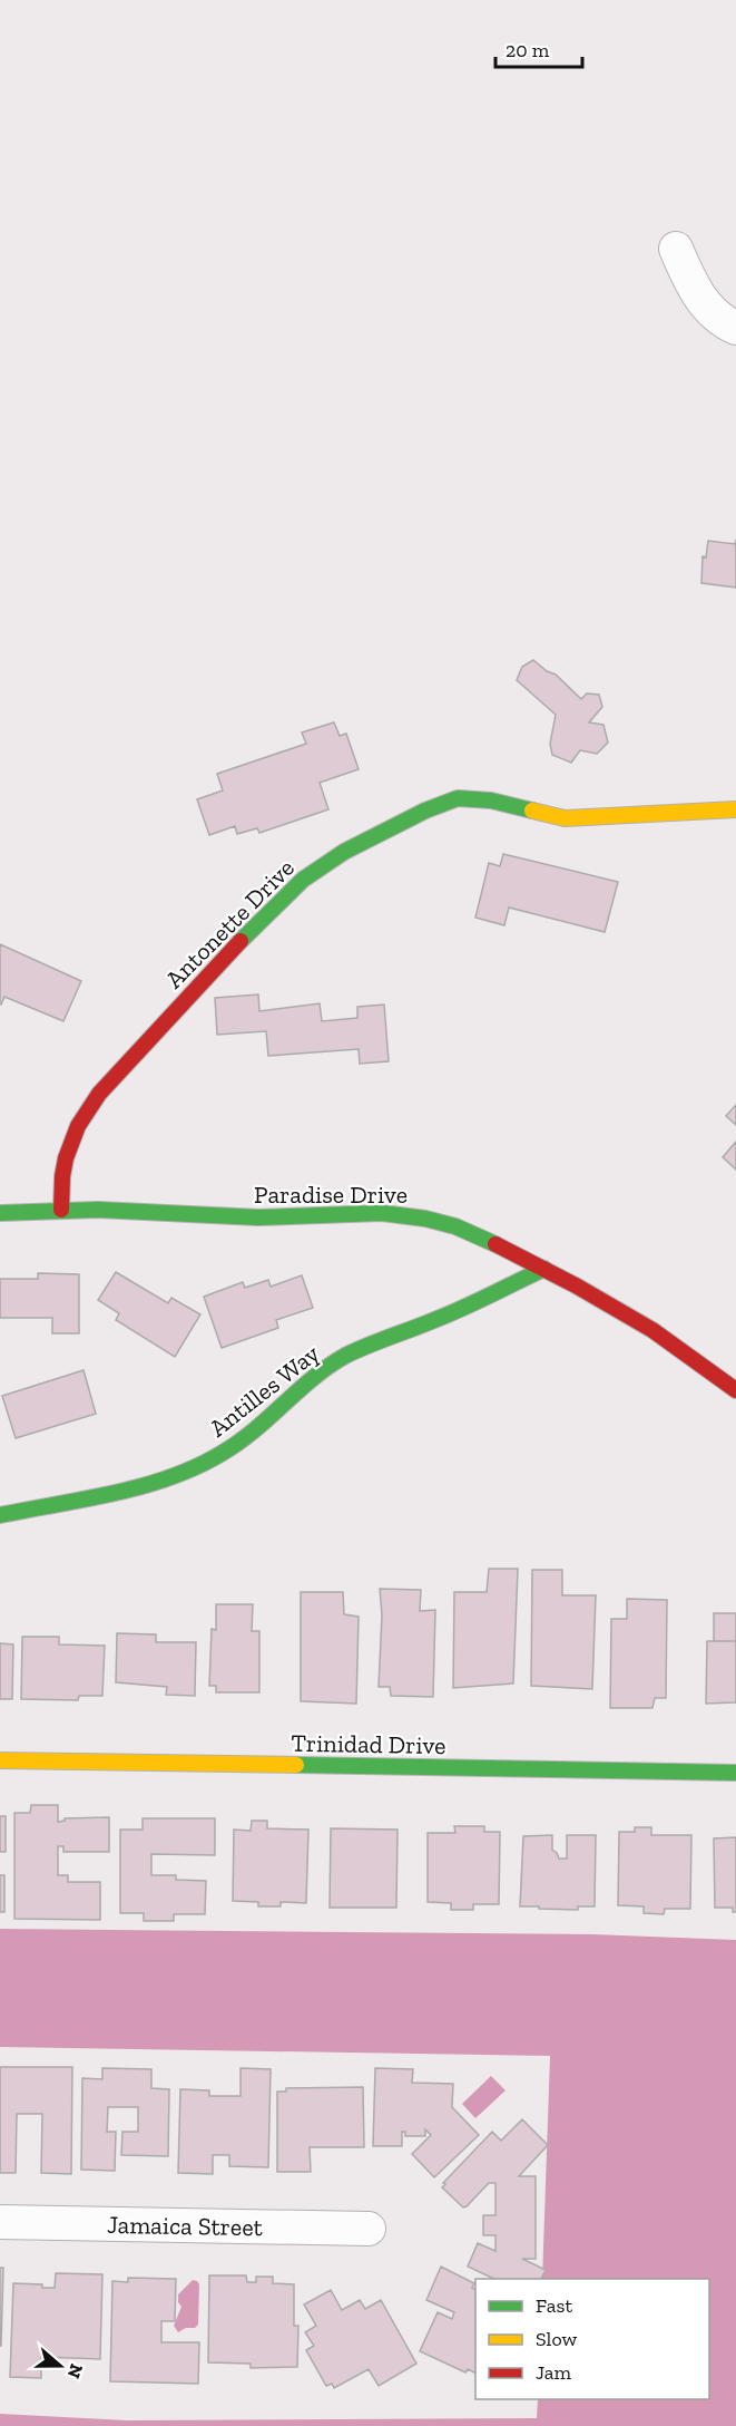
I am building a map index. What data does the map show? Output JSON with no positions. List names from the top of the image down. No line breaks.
{"streets":{"street":["Antonette Drive","Paradise Drive","Antilles Way","Trinidad Drive","Jamaica Street"]},"crossings":[["Antonette Drive","Paradise Drive"],["Paradise Drive","Antilles Way"]],"legend":["Fast","Slow","Jam"],"scale_bar":"20 m","north":"right"}
